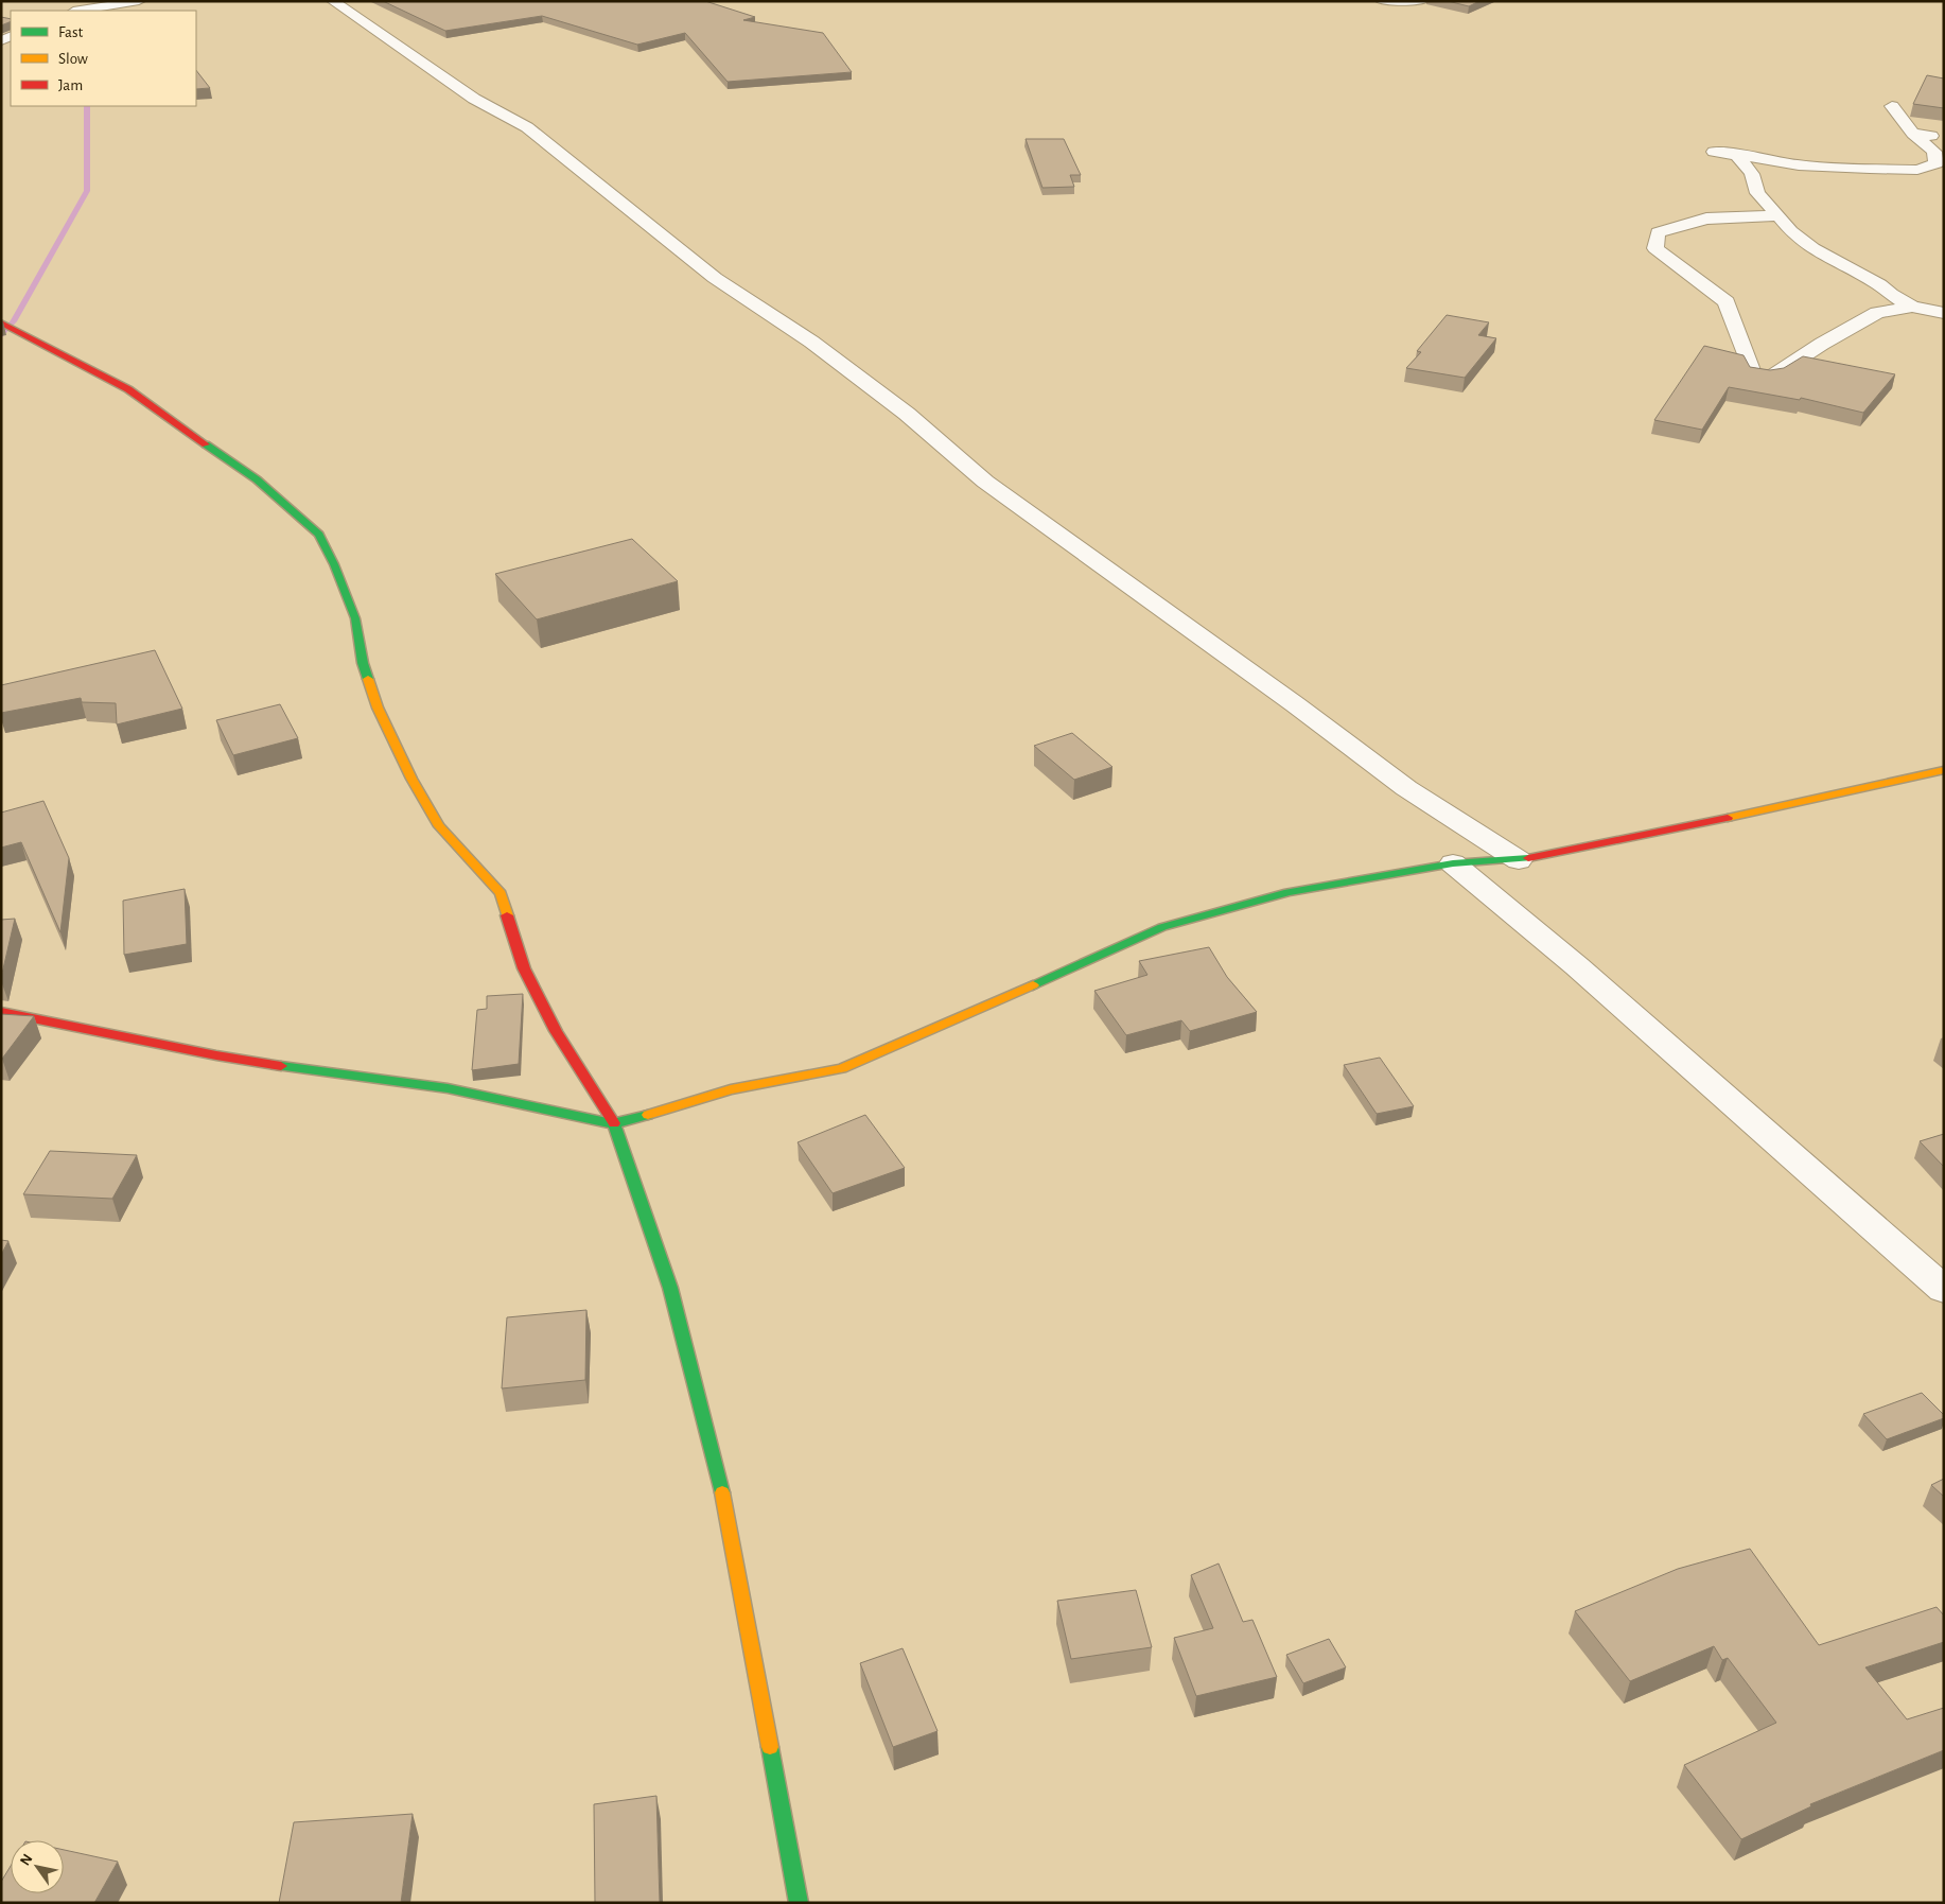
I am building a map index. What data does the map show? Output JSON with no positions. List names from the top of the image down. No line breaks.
{"legend":["Fast","Slow","Jam"],"north":"top left"}
